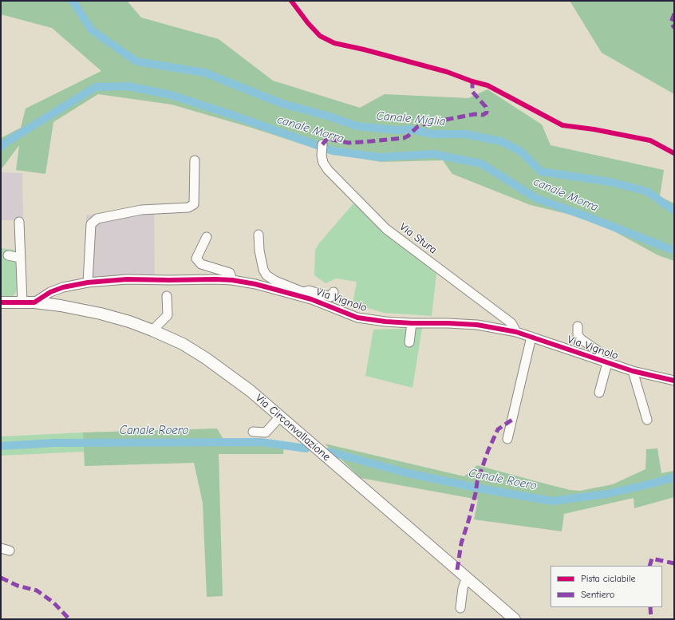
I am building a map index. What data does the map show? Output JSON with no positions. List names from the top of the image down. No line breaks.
{"streets":{"main road":["Via Circonvallazione"],"street":["Via Stura","Via Vignolo"]},"crossings":[["Via Stura","Via Vignolo"],["Via Vignolo","Via Circonvallazione"]],"water":["Canale Miglia","canale Morra","Canale Roero"],"legend":["Pista ciclabile","Sentiero"]}
